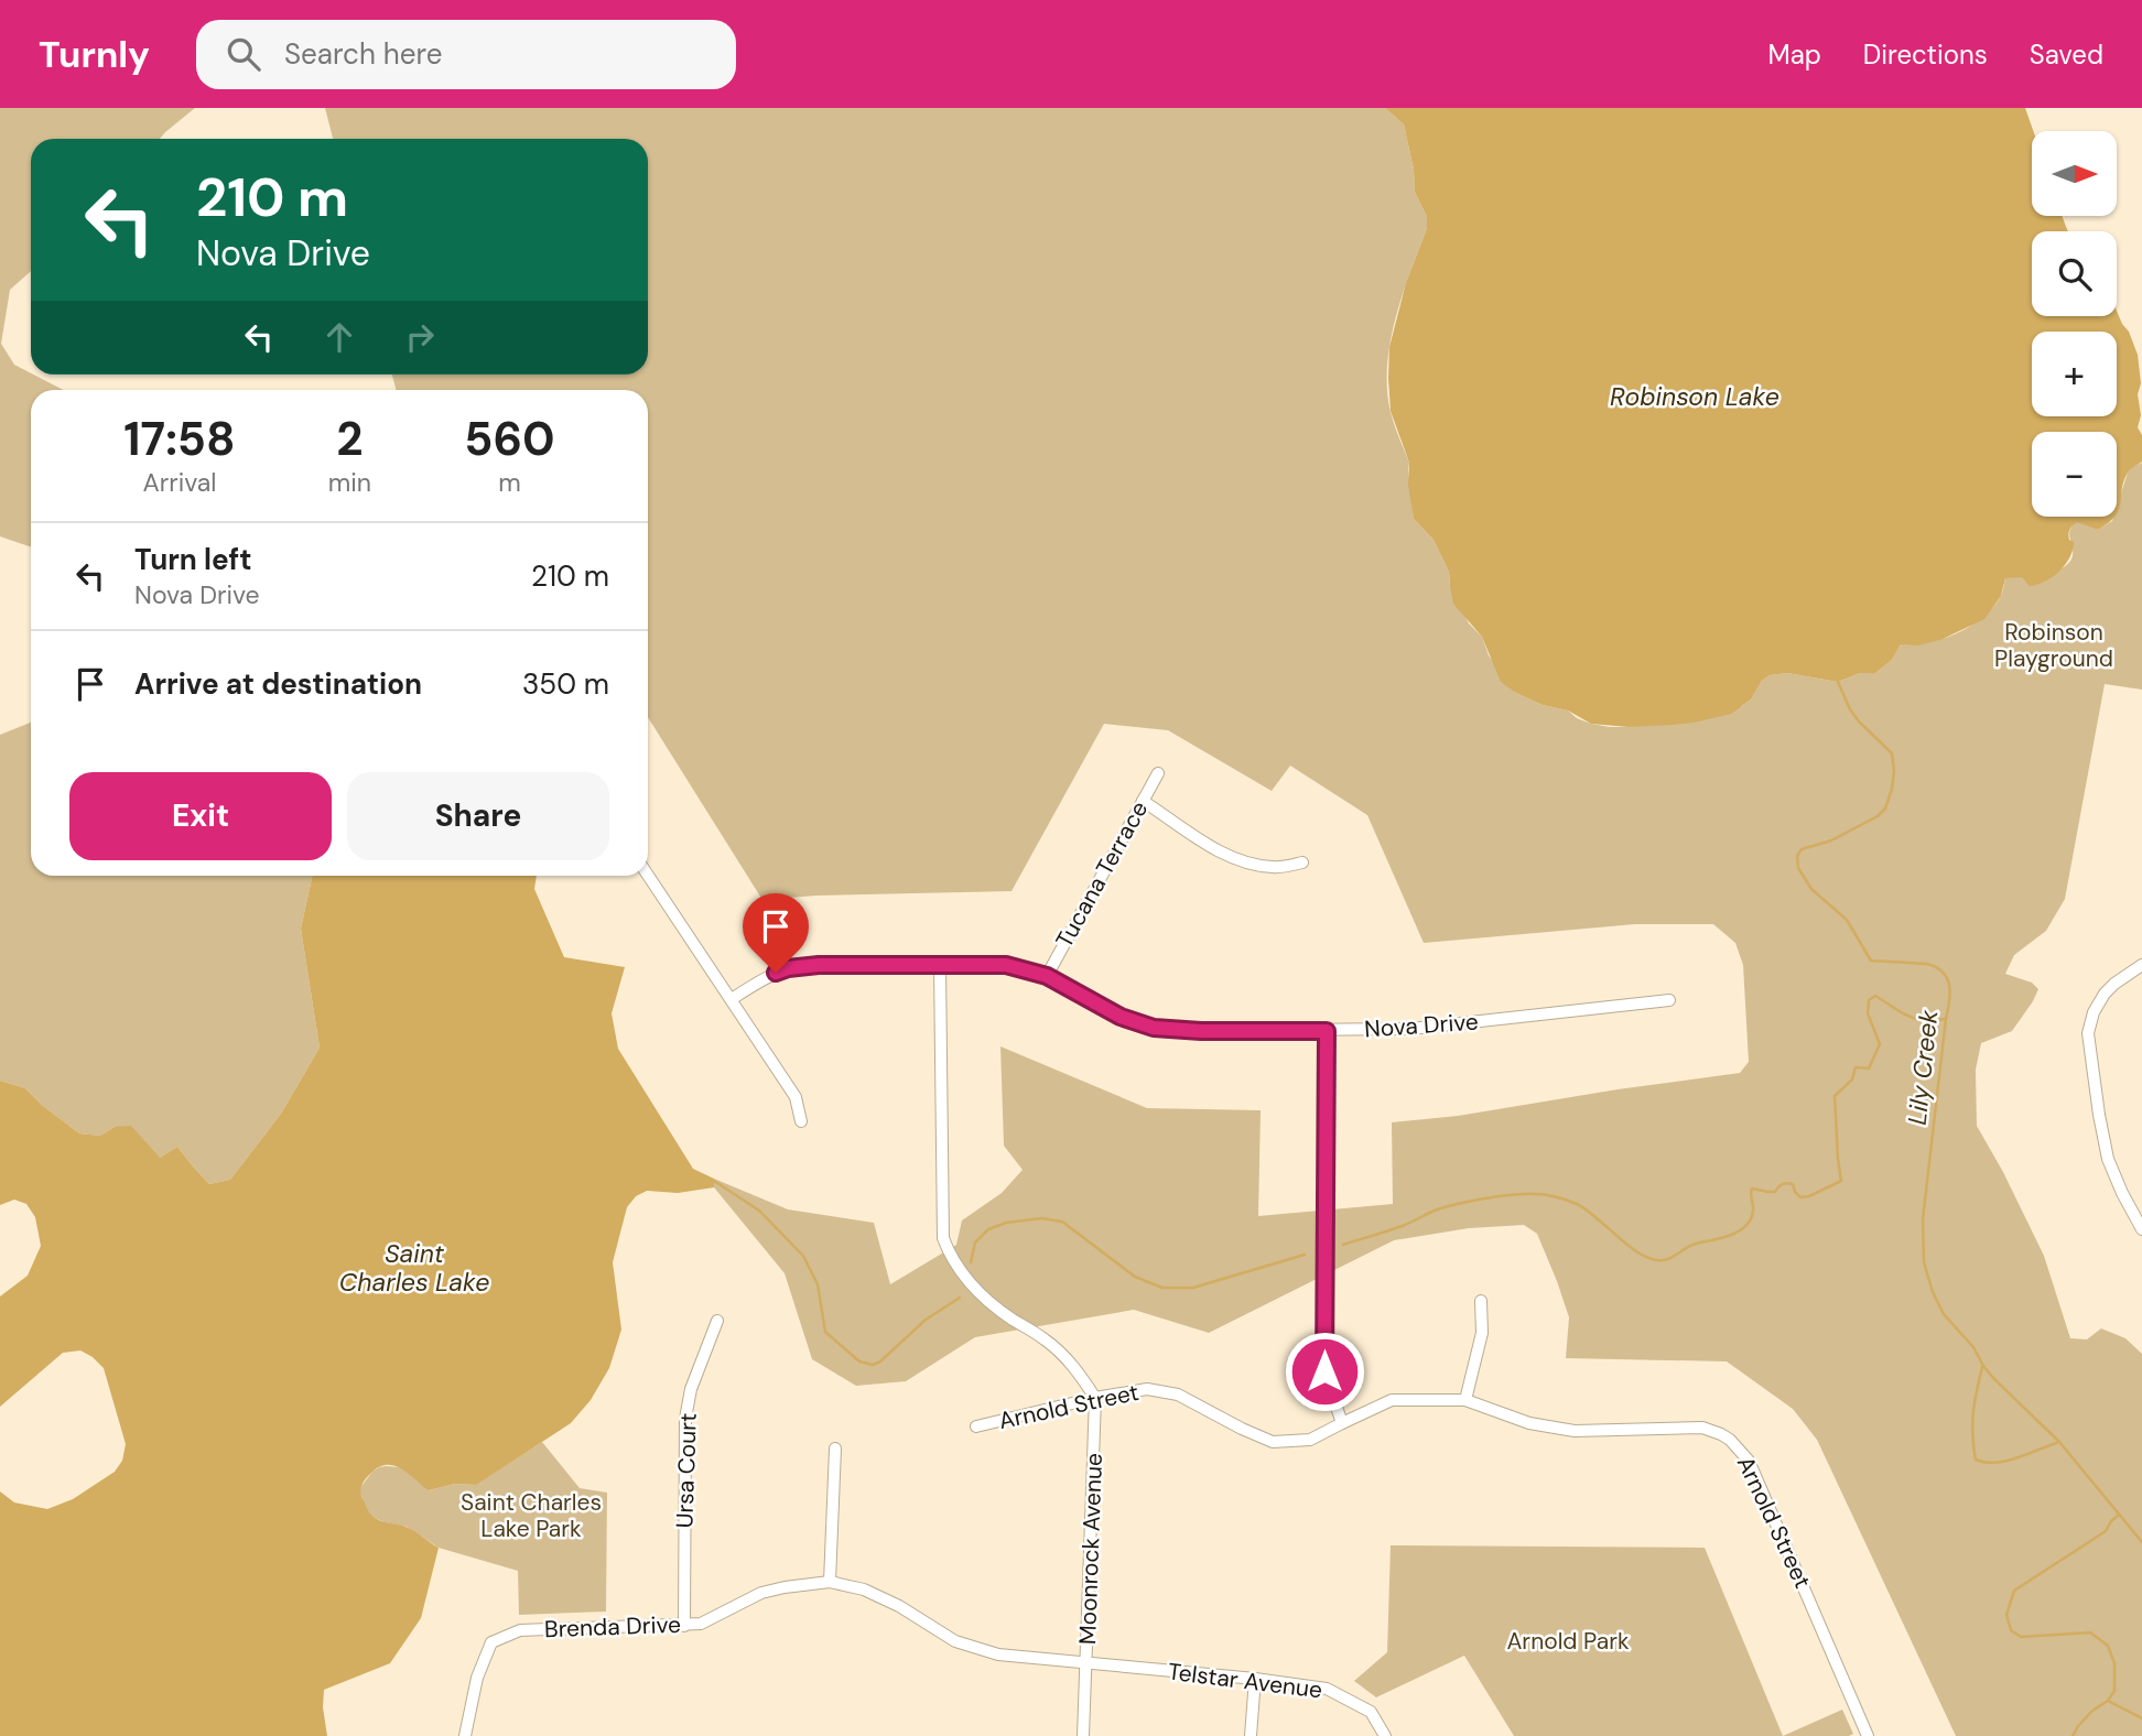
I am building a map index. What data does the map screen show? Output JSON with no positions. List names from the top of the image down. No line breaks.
{"streets":{"street":["Tucana Terrace","Nova Drive","Arnold Street","Ursa Court","Moonrock Avenue","Brenda Drive","Telstar Avenue"]},"crossings":[["Tucana Terrace","Nova Drive"],["Arnold Street","Moonrock Avenue"],["Ursa Court","Brenda Drive"],["Moonrock Avenue","Brenda Drive"],["Moonrock Avenue","Telstar Avenue"],["Brenda Drive","Telstar Avenue"]],"water":["Robinson Lake","Lily Creek","Saint Charles Lake"],"parks":["Robinson Playground","Saint Charles Lake Park","Arnold Park"],"north":"right","page":{"header":"Turnly","search":"Search here","nav":["Map","Directions","Saved"],"map_buttons":["+","−"],"turn":["210 m","Nova Drive"],"eta":["17:58","Arrival","2","min","560","m"],"list":[{"name":"Turn left","note":"Nova Drive","value":"210 m"},{"name":"Arrive at destination","value":"350 m"}],"buttons":["Exit","Share"]}}
